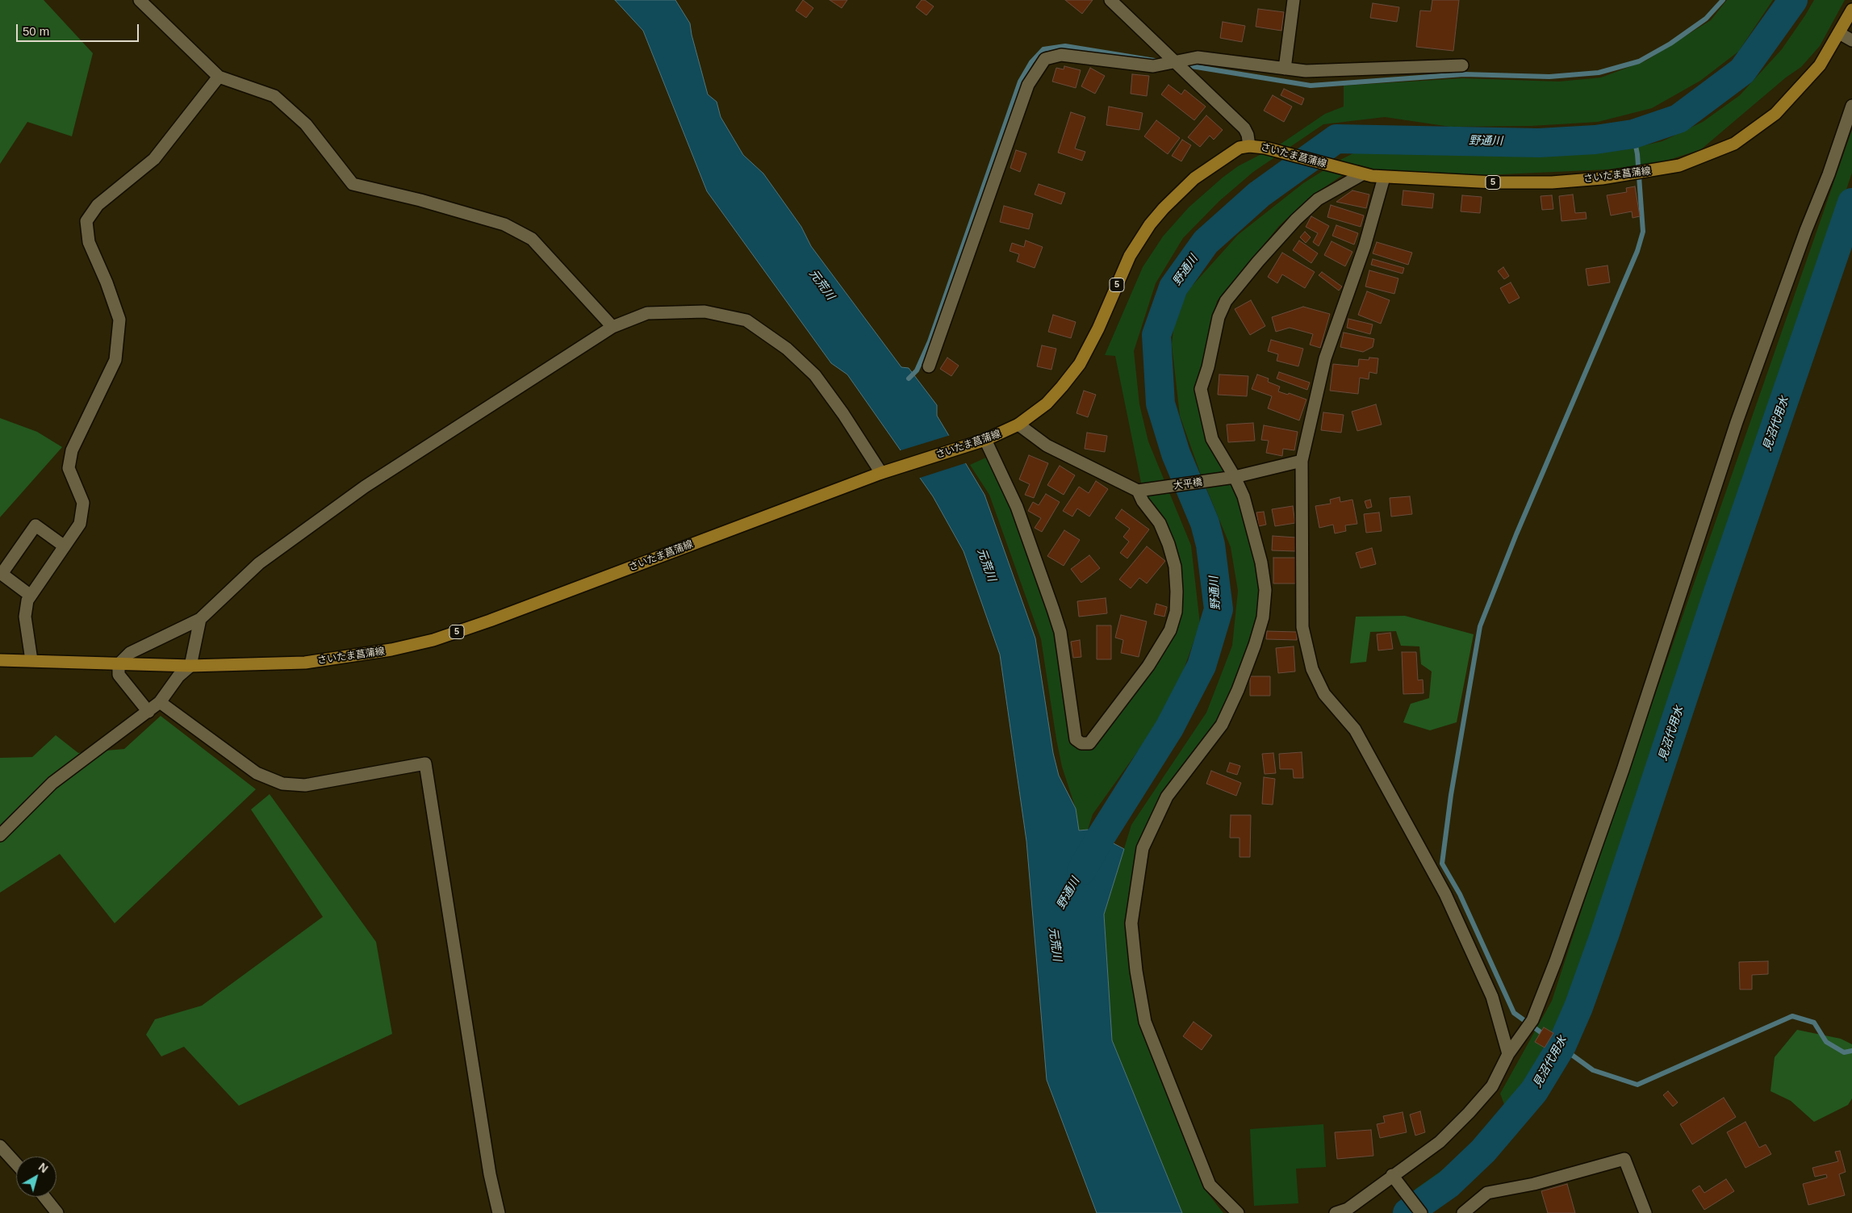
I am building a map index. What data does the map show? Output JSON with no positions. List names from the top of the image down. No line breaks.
{"streets":{"main road":["さいたま菖蒲線","5"],"street":["大平橋"]},"water":["野通川","元荒川","見沼代用水"],"scale_bar":"50 m","north":"top right"}
